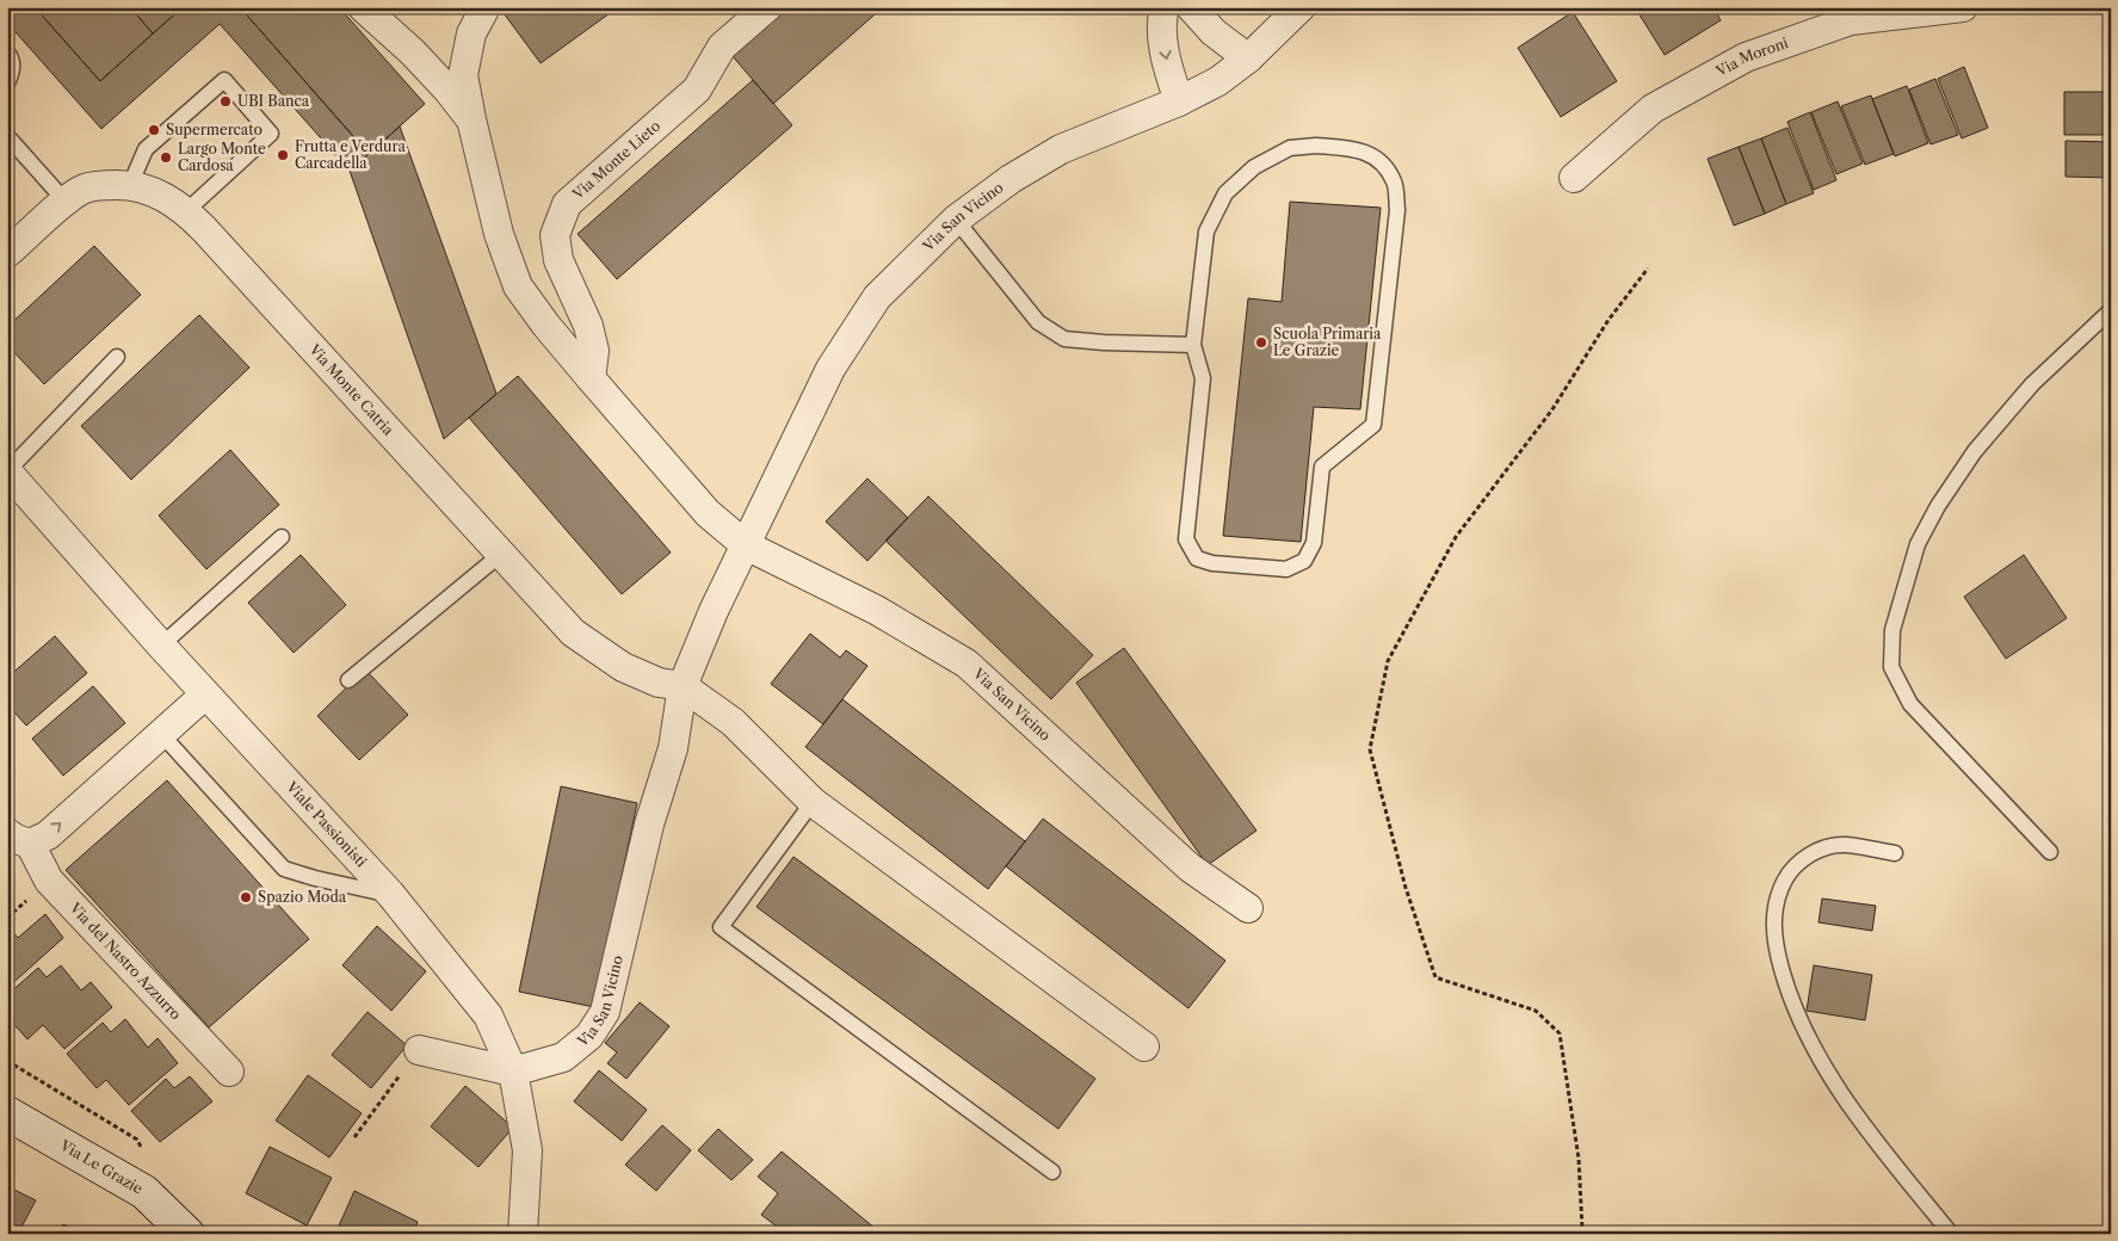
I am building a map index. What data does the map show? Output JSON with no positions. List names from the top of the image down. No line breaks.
{"streets":{"main road":["Via Le Grazie"],"street":["Via Moroni","Via Monte Lieto","Via San Vicino","Via Monte Catria","Viale Passionisti","Via del Nastro Azzurro"]},"crossings":[["Via San Vicino","Via Monte Catria"],["Via San Vicino","Viale Passionisti"],["Viale Passionisti","Via del Nastro Azzurro"]],"places":["UBI Banca","Supermercato","Frutta e Verdura Carcadella","Largo Monte Cardosa","Scuola Primaria Le Grazie","Spazio Moda"]}
